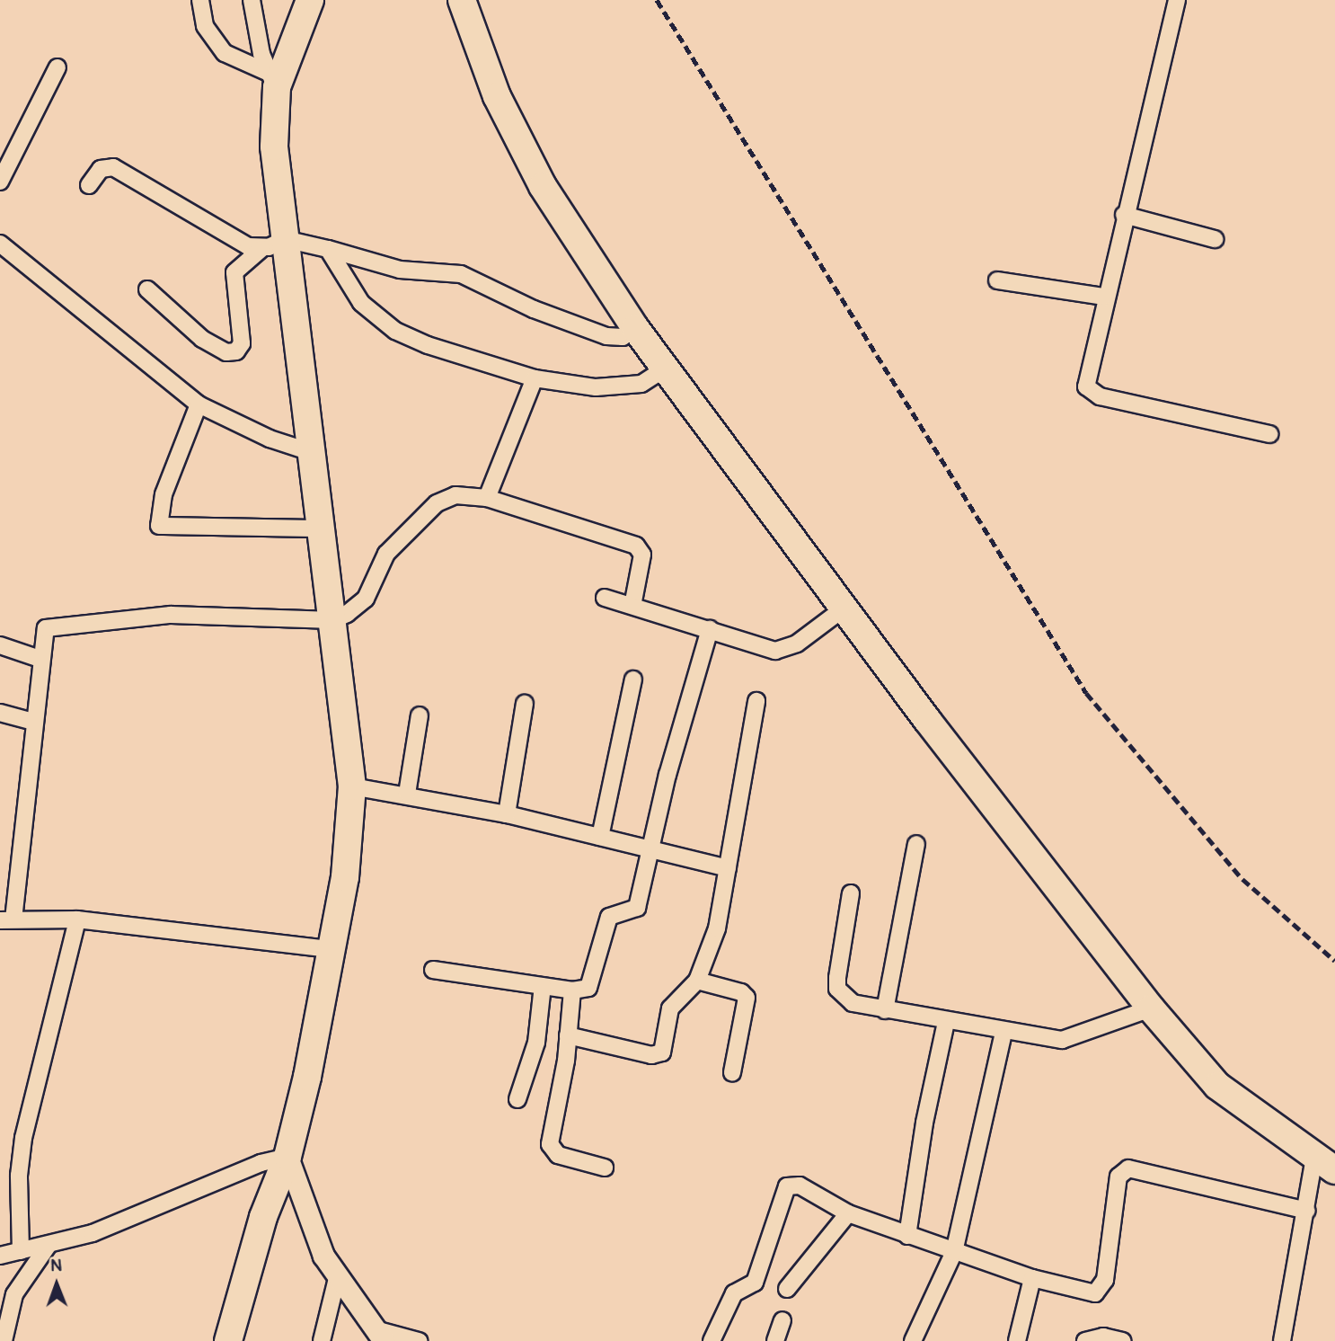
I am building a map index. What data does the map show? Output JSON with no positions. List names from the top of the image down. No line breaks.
{"north":"top"}
